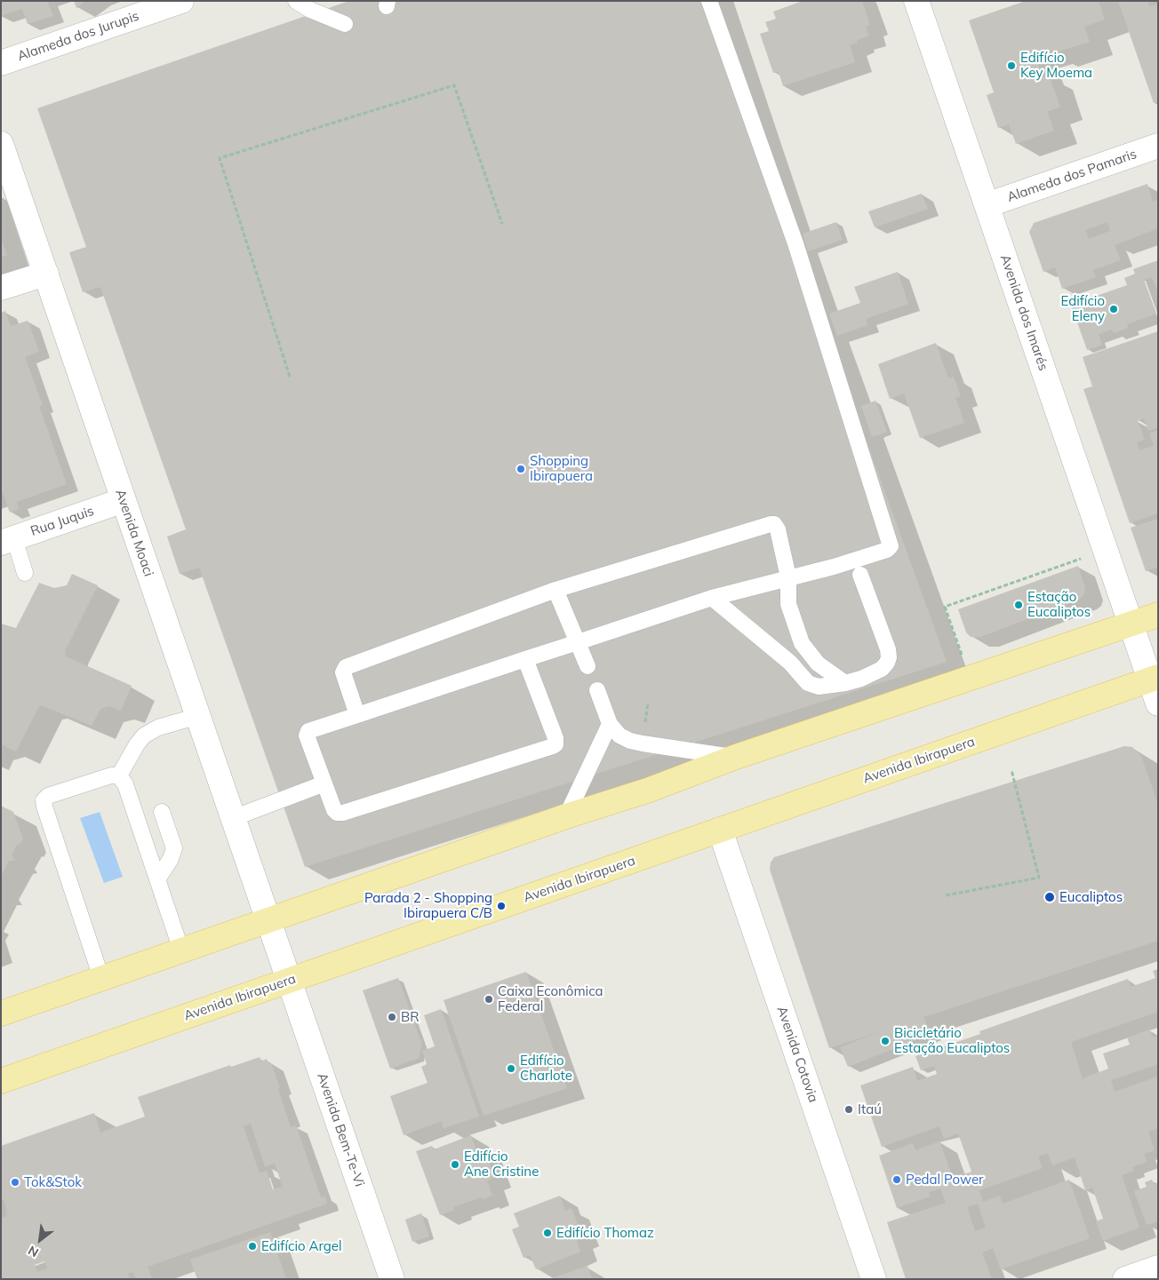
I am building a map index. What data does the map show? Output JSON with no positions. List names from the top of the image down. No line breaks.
{"streets":{"main road":["Avenida Ibirapuera"],"street":["Alameda dos Jurupis","Alameda dos Pamaris","Avenida dos Imarés","Rua Juquis","Avenida Moaci","Avenida Cotovia","Avenida Bem-Te-Vi"]},"crossings":[["Alameda dos Pamaris","Avenida dos Imarés"],["Avenida dos Imarés","Avenida Ibirapuera"],["Rua Juquis","Avenida Moaci"],["Avenida Ibirapuera","Avenida Cotovia"],["Avenida Ibirapuera","Avenida Bem-Te-Vi"]],"places":["Edifício Key Moema","Edifício Eleny","Shopping Ibirapuera","Estação Eucaliptos","Eucaliptos","Parada 2 - Shopping Ibirapuera C/B","Caixa Econômica Federal","BR","Bicicletário Estação Eucaliptos","Edifício Charlote","Itaú","Edifício Ane Cristine","Pedal Power","Tok&Stok","Edifício Thomaz","Edifício Argel"],"north":"bottom left"}
